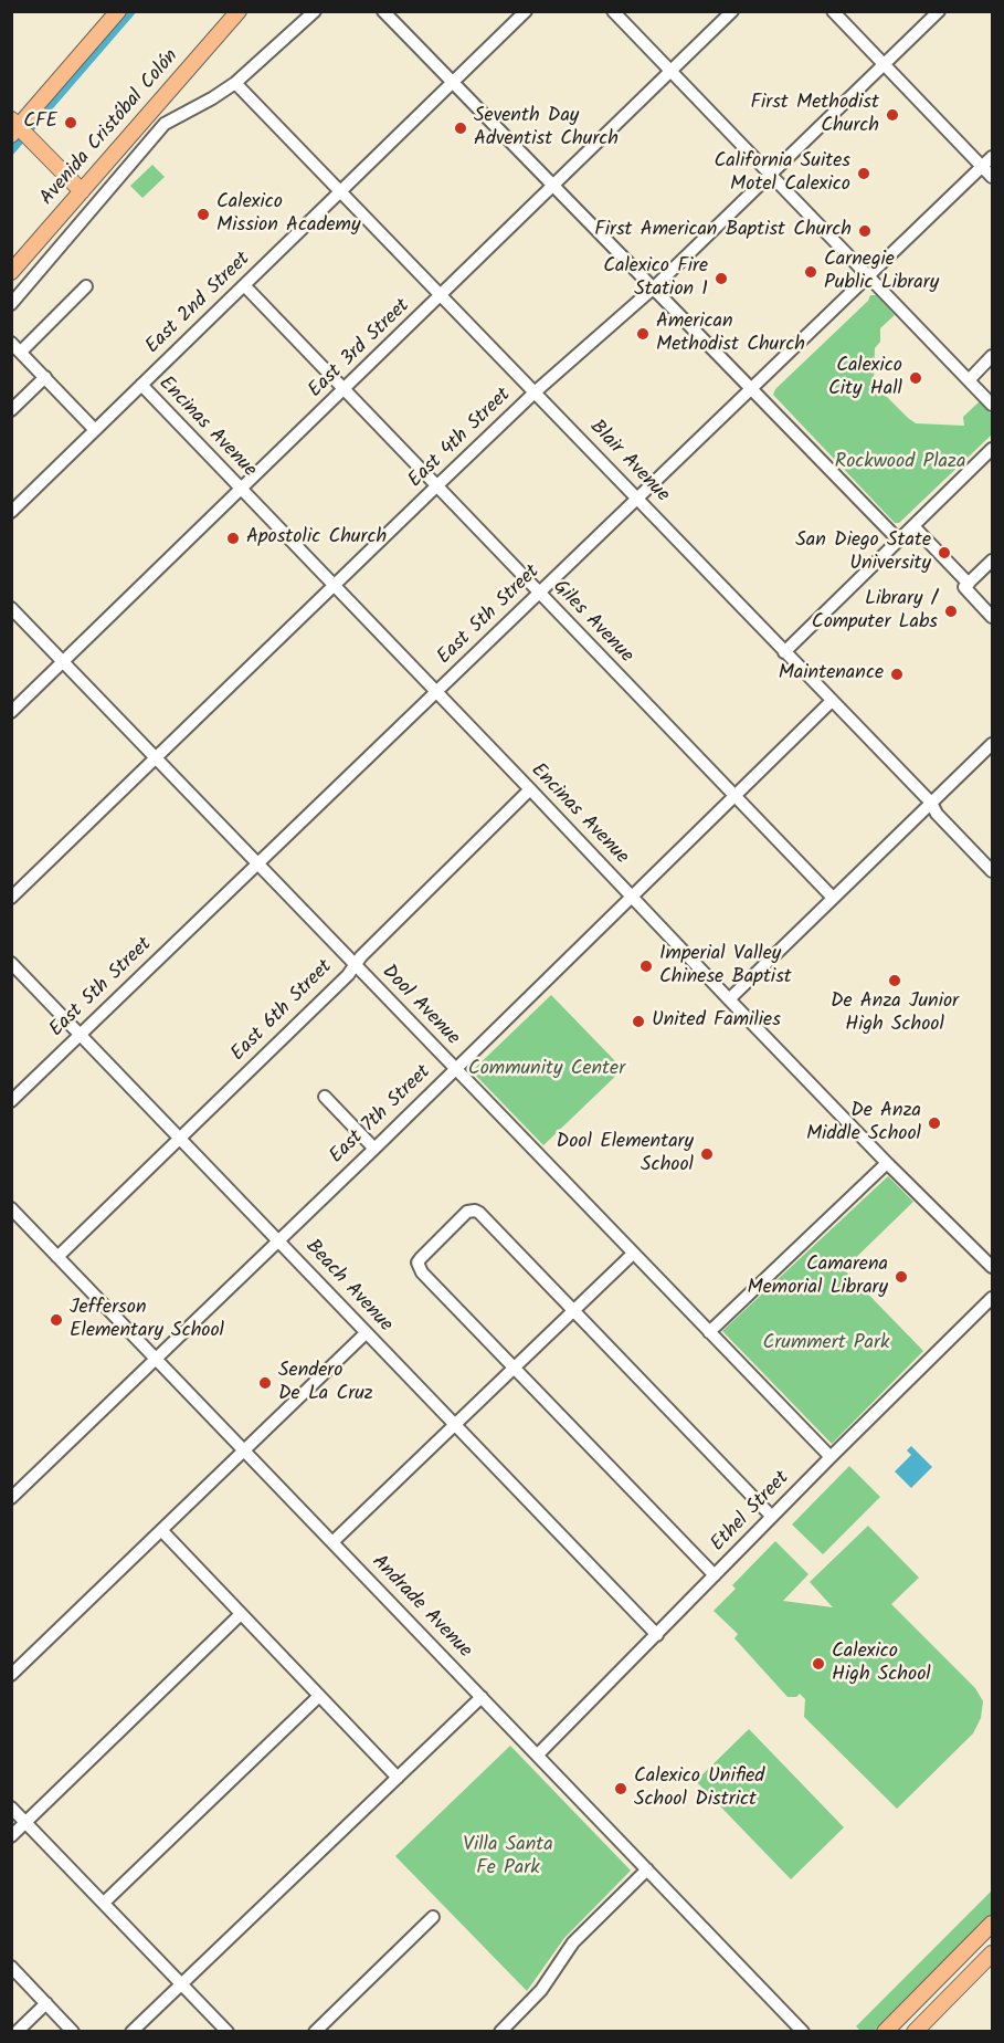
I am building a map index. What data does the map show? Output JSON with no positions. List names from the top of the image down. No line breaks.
{"streets":{"main road":["Avenida Cristóbal Colón"],"street":["East 2nd Street","East 3rd Street","Encinas Avenue","East 4th Street","Blair Avenue","East 5th Street","Giles Avenue","Dool Avenue","East 6th Street","East 7th Street","Beach Avenue","Ethel Street","Andrade Avenue"]},"crossings":[["East 2nd Street","Encinas Avenue"],["East 2nd Street","Blair Avenue"],["East 2nd Street","Giles Avenue"],["East 3rd Street","Encinas Avenue"],["East 3rd Street","Blair Avenue"],["East 3rd Street","Giles Avenue"],["East 3rd Street","Dool Avenue"],["Encinas Avenue","East 4th Street"],["Encinas Avenue","East 5th Street"],["Encinas Avenue","East 6th Street"],["Encinas Avenue","East 7th Street"],["East 4th Street","Blair Avenue"],["East 4th Street","Giles Avenue"],["East 4th Street","Dool Avenue"],["Blair Avenue","East 5th Street"],["Blair Avenue","East 7th Street"],["East 5th Street","Giles Avenue"],["East 5th Street","Dool Avenue"],["East 5th Street","Beach Avenue"],["Giles Avenue","East 7th Street"],["Dool Avenue","East 6th Street"],["Dool Avenue","East 7th Street"],["Dool Avenue","Ethel Street"],["East 6th Street","Beach Avenue"],["East 6th Street","Andrade Avenue"],["East 7th Street","Beach Avenue"],["East 7th Street","Andrade Avenue"],["Beach Avenue","Ethel Street"],["Ethel Street","Andrade Avenue"]],"parks":["Rockwood Plaza","Community Center","Crummert Park","Villa Santa Fe Park"],"places":["First Methodist Church","CFE","Seventh Day Adventist Church","California Suites Motel Calexico","Calexico Mission Academy","First American Baptist Church","Carnegie Public Library","Calexico Fire Station 1","American Methodist Church","Calexico City Hall","Apostolic Church","San Diego State University","Library / Computer Labs","Maintenance","Imperial Valley Chinese Baptist","De Anza Junior High School","United Families","De Anza Middle School","Dool Elementary School","Camarena Memorial Library","Jefferson Elementary School","Sendero De La Cruz","Calexico High School","Calexico Unified School District"]}
